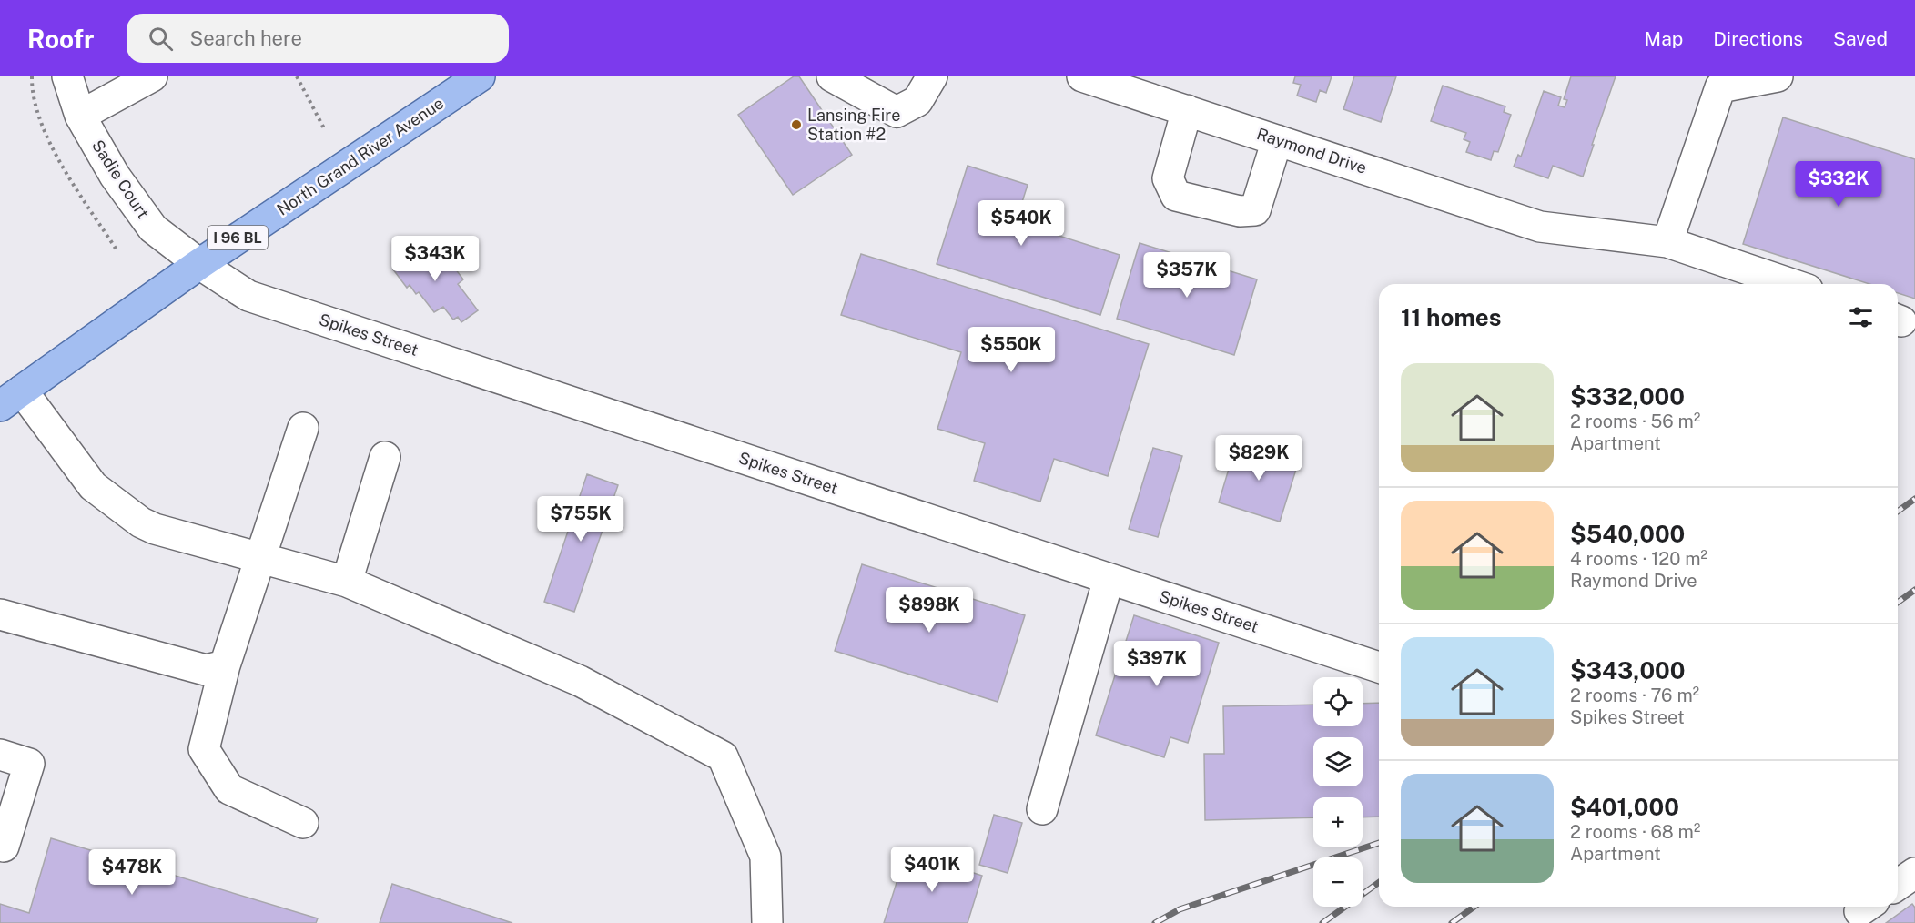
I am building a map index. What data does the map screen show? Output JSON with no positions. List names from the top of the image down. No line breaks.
{"streets":{"main road":["North Grand River Avenue","I 96 BL"],"street":["Raymond Drive","Sadie Court","Spikes Street"]},"crossings":[["North Grand River Avenue","Sadie Court"],["North Grand River Avenue","Spikes Street"],["Sadie Court","Spikes Street"]],"places":["Lansing Fire Station #2"],"page":{"header":"Roofr","search":"Search here","nav":["Map","Directions","Saved"],"price":["$332K","$540K","$343K","$357K","$550K","$829K","$755K","$898K","$397K","$401K","$478K"],"heading":"11 homes","list":[{"name":"$332,000","note":"2 rooms · 56 m² · Apartment"},{"name":"$540,000","note":"4 rooms · 120 m² · Raymond Drive"},{"name":"$343,000","note":"2 rooms · 76 m² · Spikes Street"},{"name":"$401,000","note":"2 rooms · 68 m² · Apartment"}],"map_buttons":["+","−"]}}
